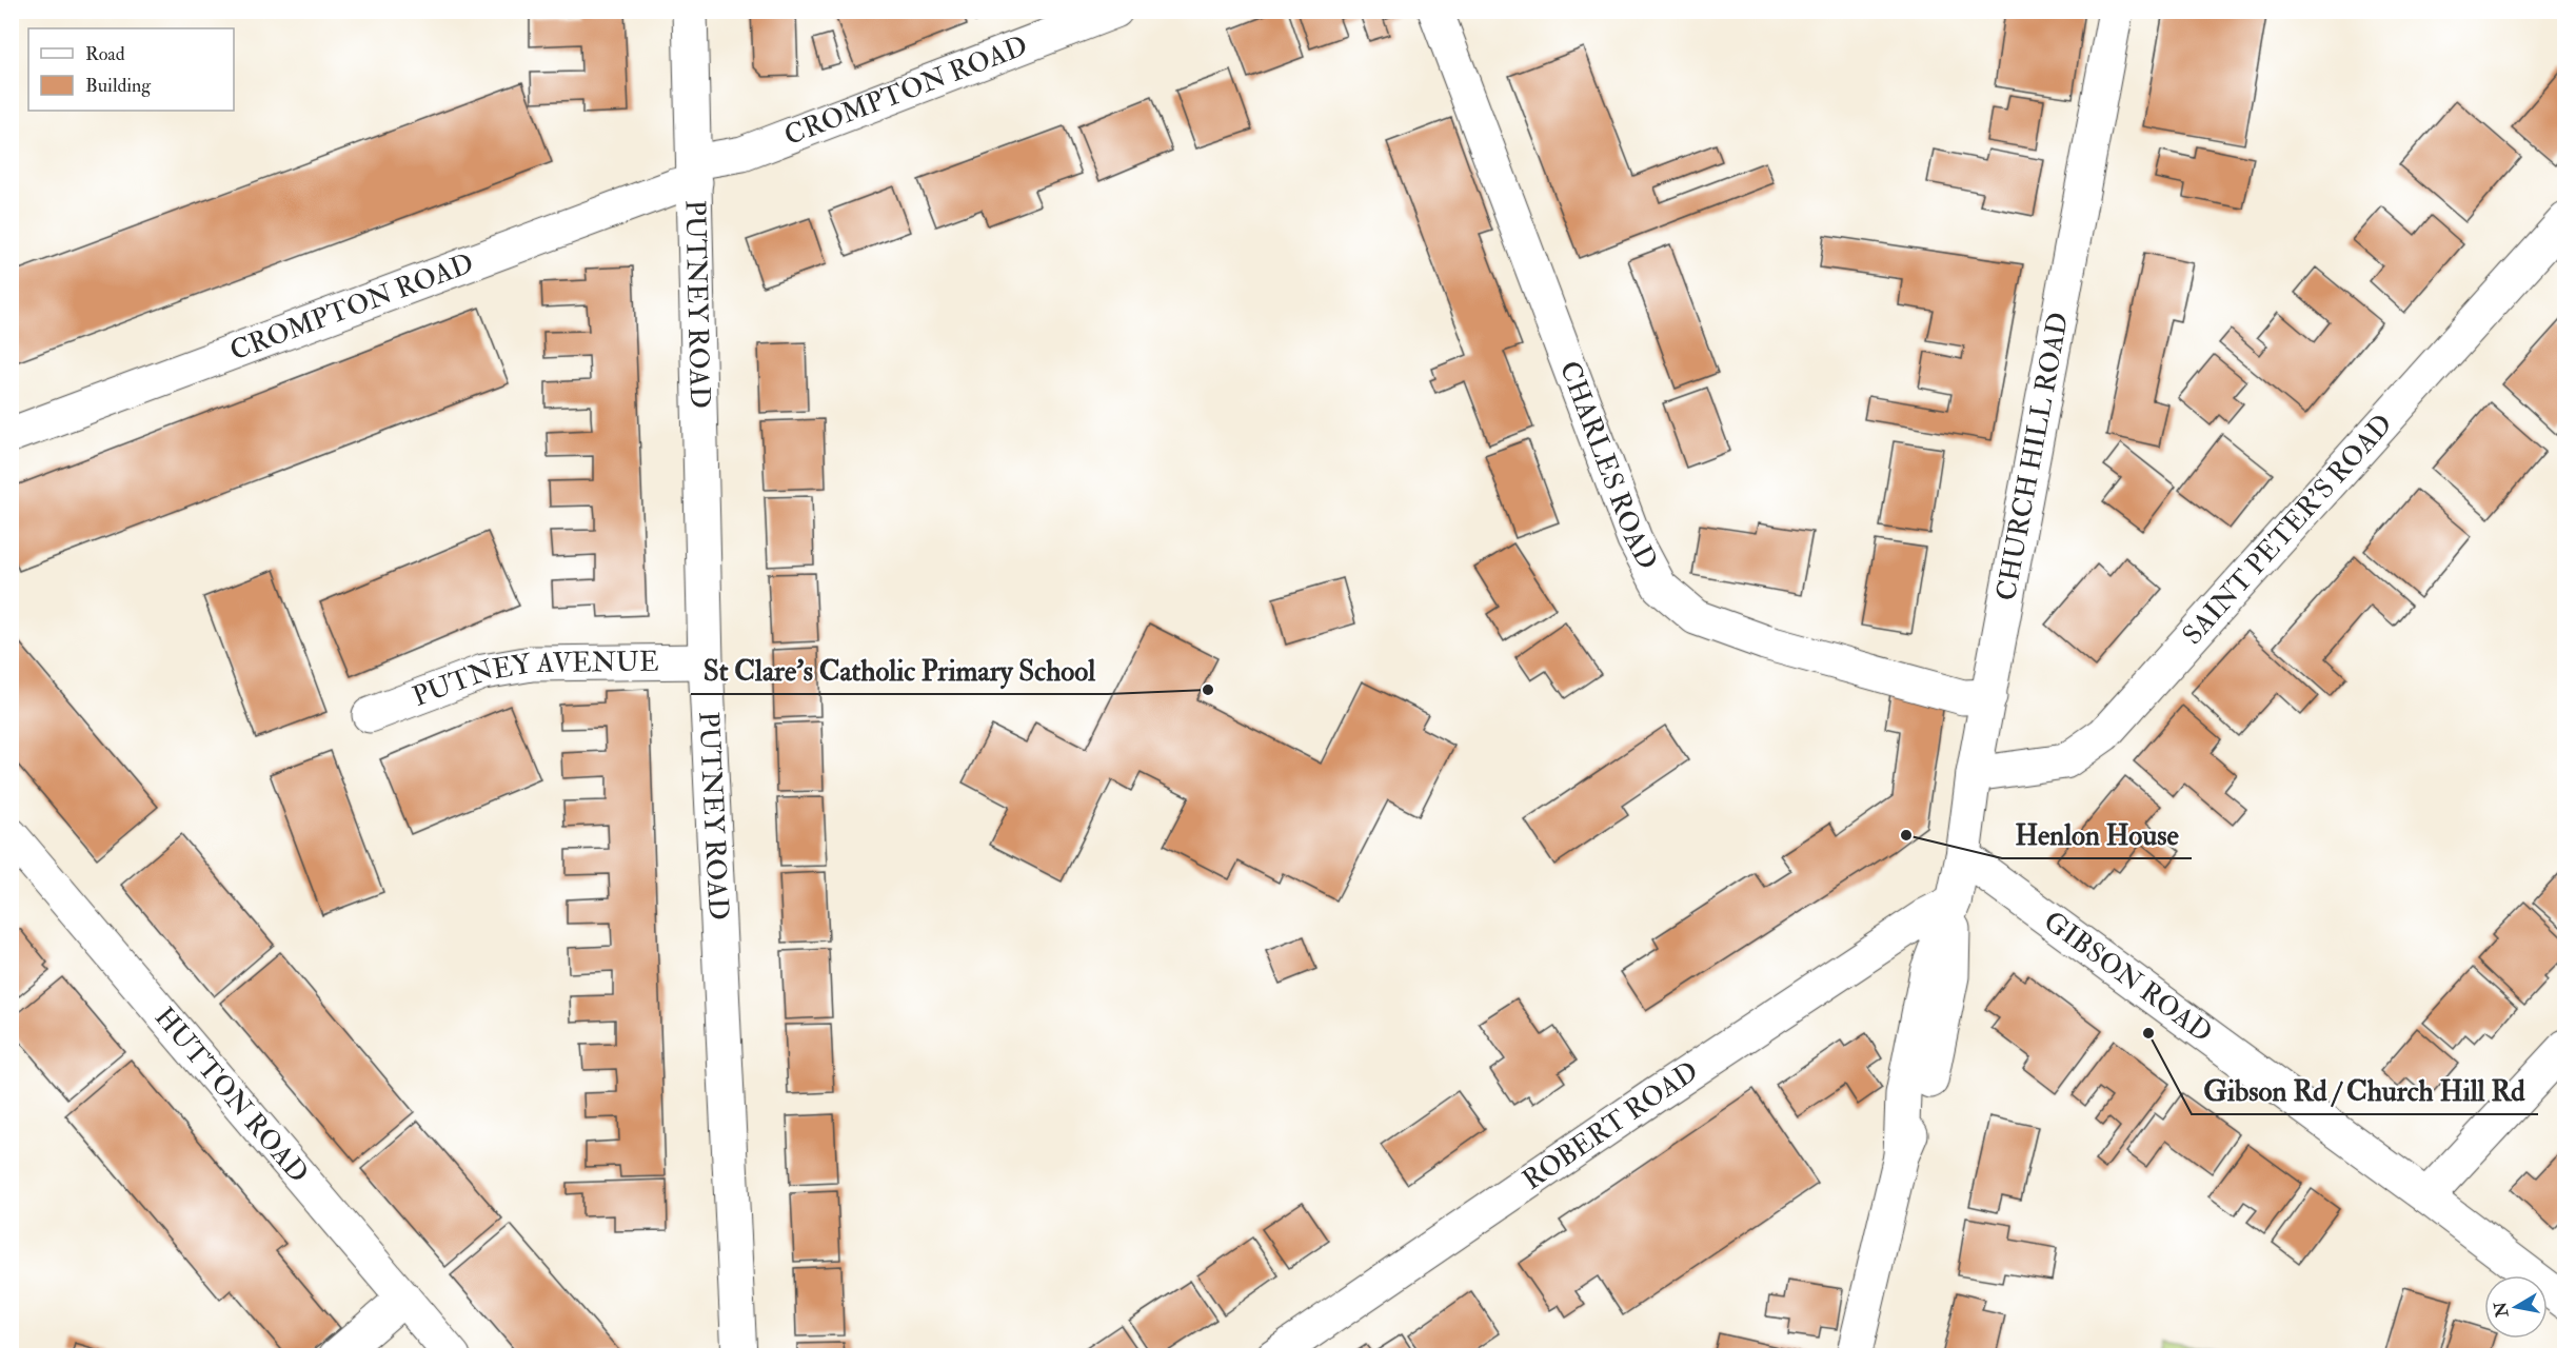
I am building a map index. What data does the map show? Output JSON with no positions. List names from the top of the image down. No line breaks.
{"streets":{"street":["CROMPTON ROAD","PUTNEY ROAD","CHURCH HILL ROAD","CHARLES ROAD","SAINT PETER'S ROAD","PUTNEY AVENUE","GIBSON ROAD","HUTTON ROAD","ROBERT ROAD"]},"crossings":[["CROMPTON ROAD","PUTNEY ROAD"],["PUTNEY ROAD","PUTNEY AVENUE"],["CHURCH HILL ROAD","CHARLES ROAD"],["CHURCH HILL ROAD","SAINT PETER'S ROAD"],["CHURCH HILL ROAD","GIBSON ROAD"],["CHURCH HILL ROAD","ROBERT ROAD"]],"places":["St Clare's Catholic Primary School","Henlon House","Gibson Rd / Church Hill Rd"],"legend":["Road","Building"],"north":"left"}
